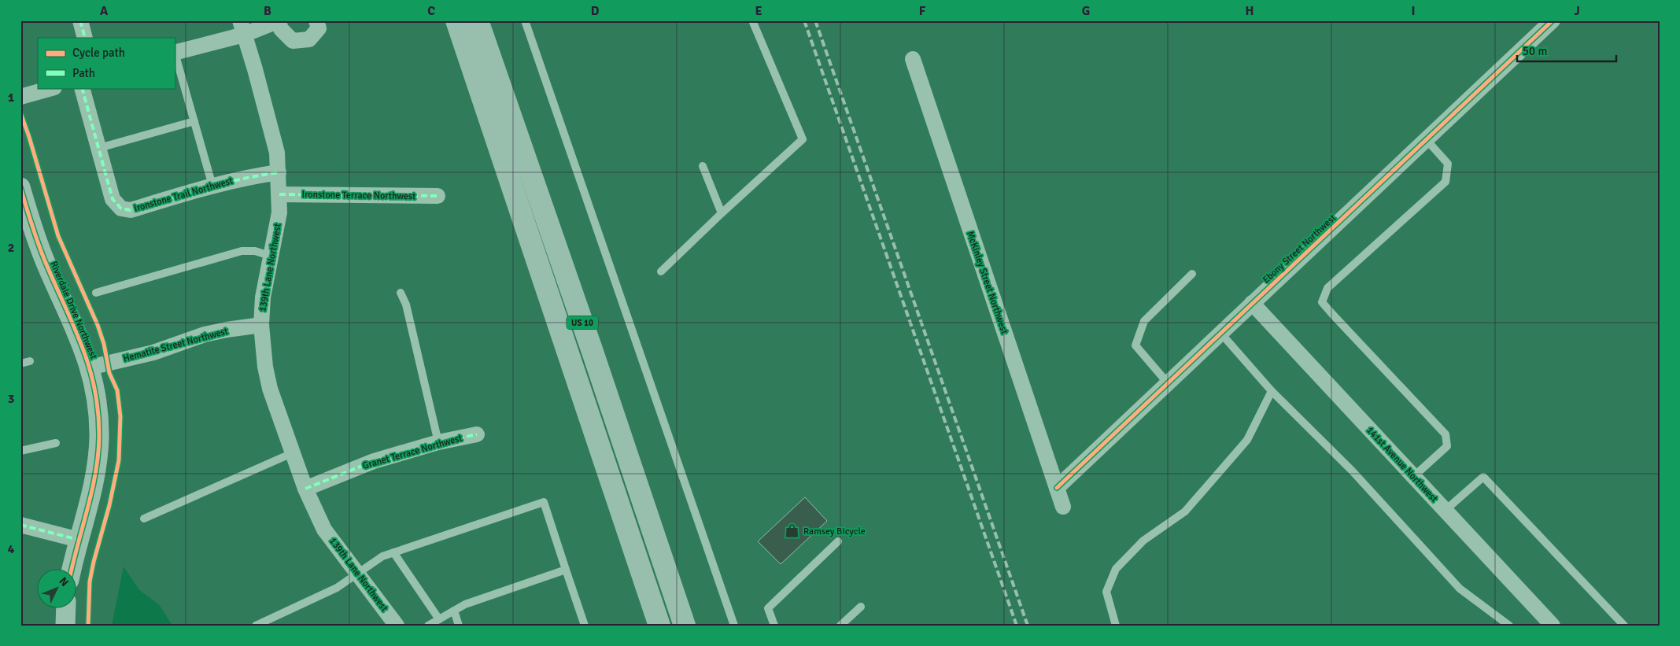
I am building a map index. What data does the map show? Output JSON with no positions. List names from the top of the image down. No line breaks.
{"streets":{"highway":["US 10"],"street":["Ironstone Trail Northwest","Ironstone Terrace Northwest","Ebony Street Northwest","139th Lane Northwest","McKinley Street Northwest","Riverdale Drive Northwest","Hematite Street Northwest","Granet Terrace Northwest","141st Avenue Northwest"]},"crossings":[["Ironstone Trail Northwest","139th Lane Northwest"],["Ironstone Terrace Northwest","139th Lane Northwest"],["Ebony Street Northwest","McKinley Street Northwest"],["Ebony Street Northwest","141st Avenue Northwest"],["139th Lane Northwest","Hematite Street Northwest"],["139th Lane Northwest","Granet Terrace Northwest"],["Riverdale Drive Northwest","Hematite Street Northwest"]],"places":{"shop":["Ramsey Bicycle"]},"legend":["Cycle path","Path"],"scale_bar":"50 m","north":"top right","grid":{"columns":["A","B","C","D","E","F","G","H","I","J"],"rows":["1","2","3","4"]}}
